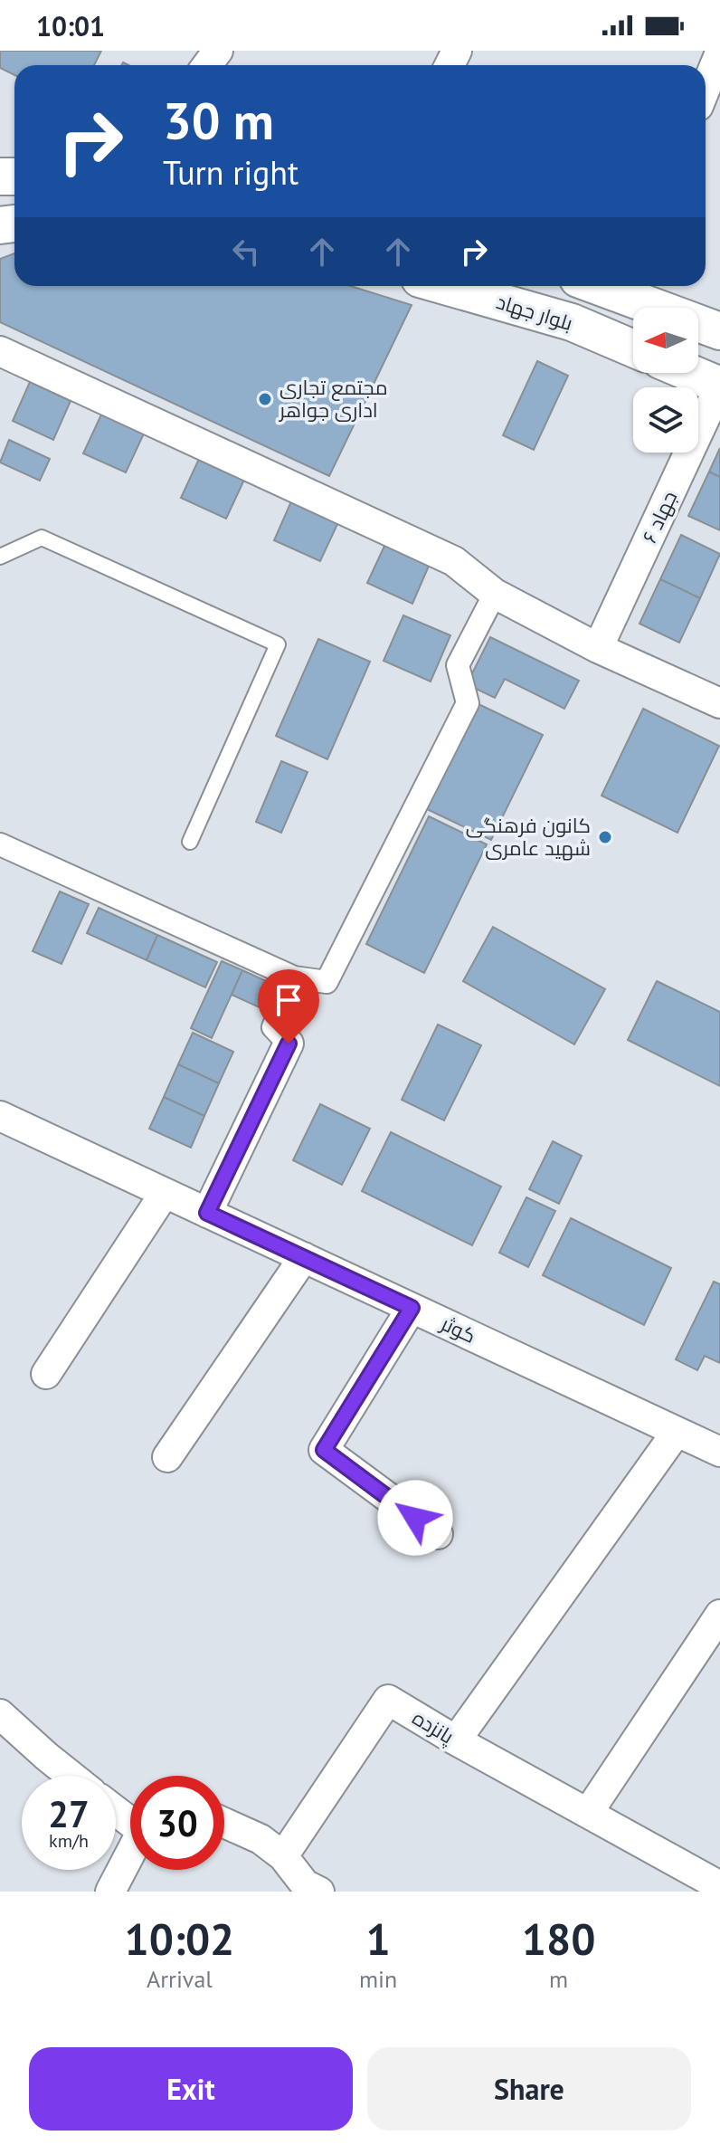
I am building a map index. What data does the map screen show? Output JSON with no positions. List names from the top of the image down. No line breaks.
{"streets":{"street":["بلوار جهاد","جهاد ۶","کوثر","پانزده"]},"places":["مجتمع تجاری اداری جواهر","کانون فرهنگی شهید عامری"],"north":"left","page":{"status":"10:01","turn":["30 m","Turn right"],"speed":"27 km/h","limit":"30","eta":["10:02","Arrival","1","min","180","m"],"buttons":["Exit","Share"]}}
